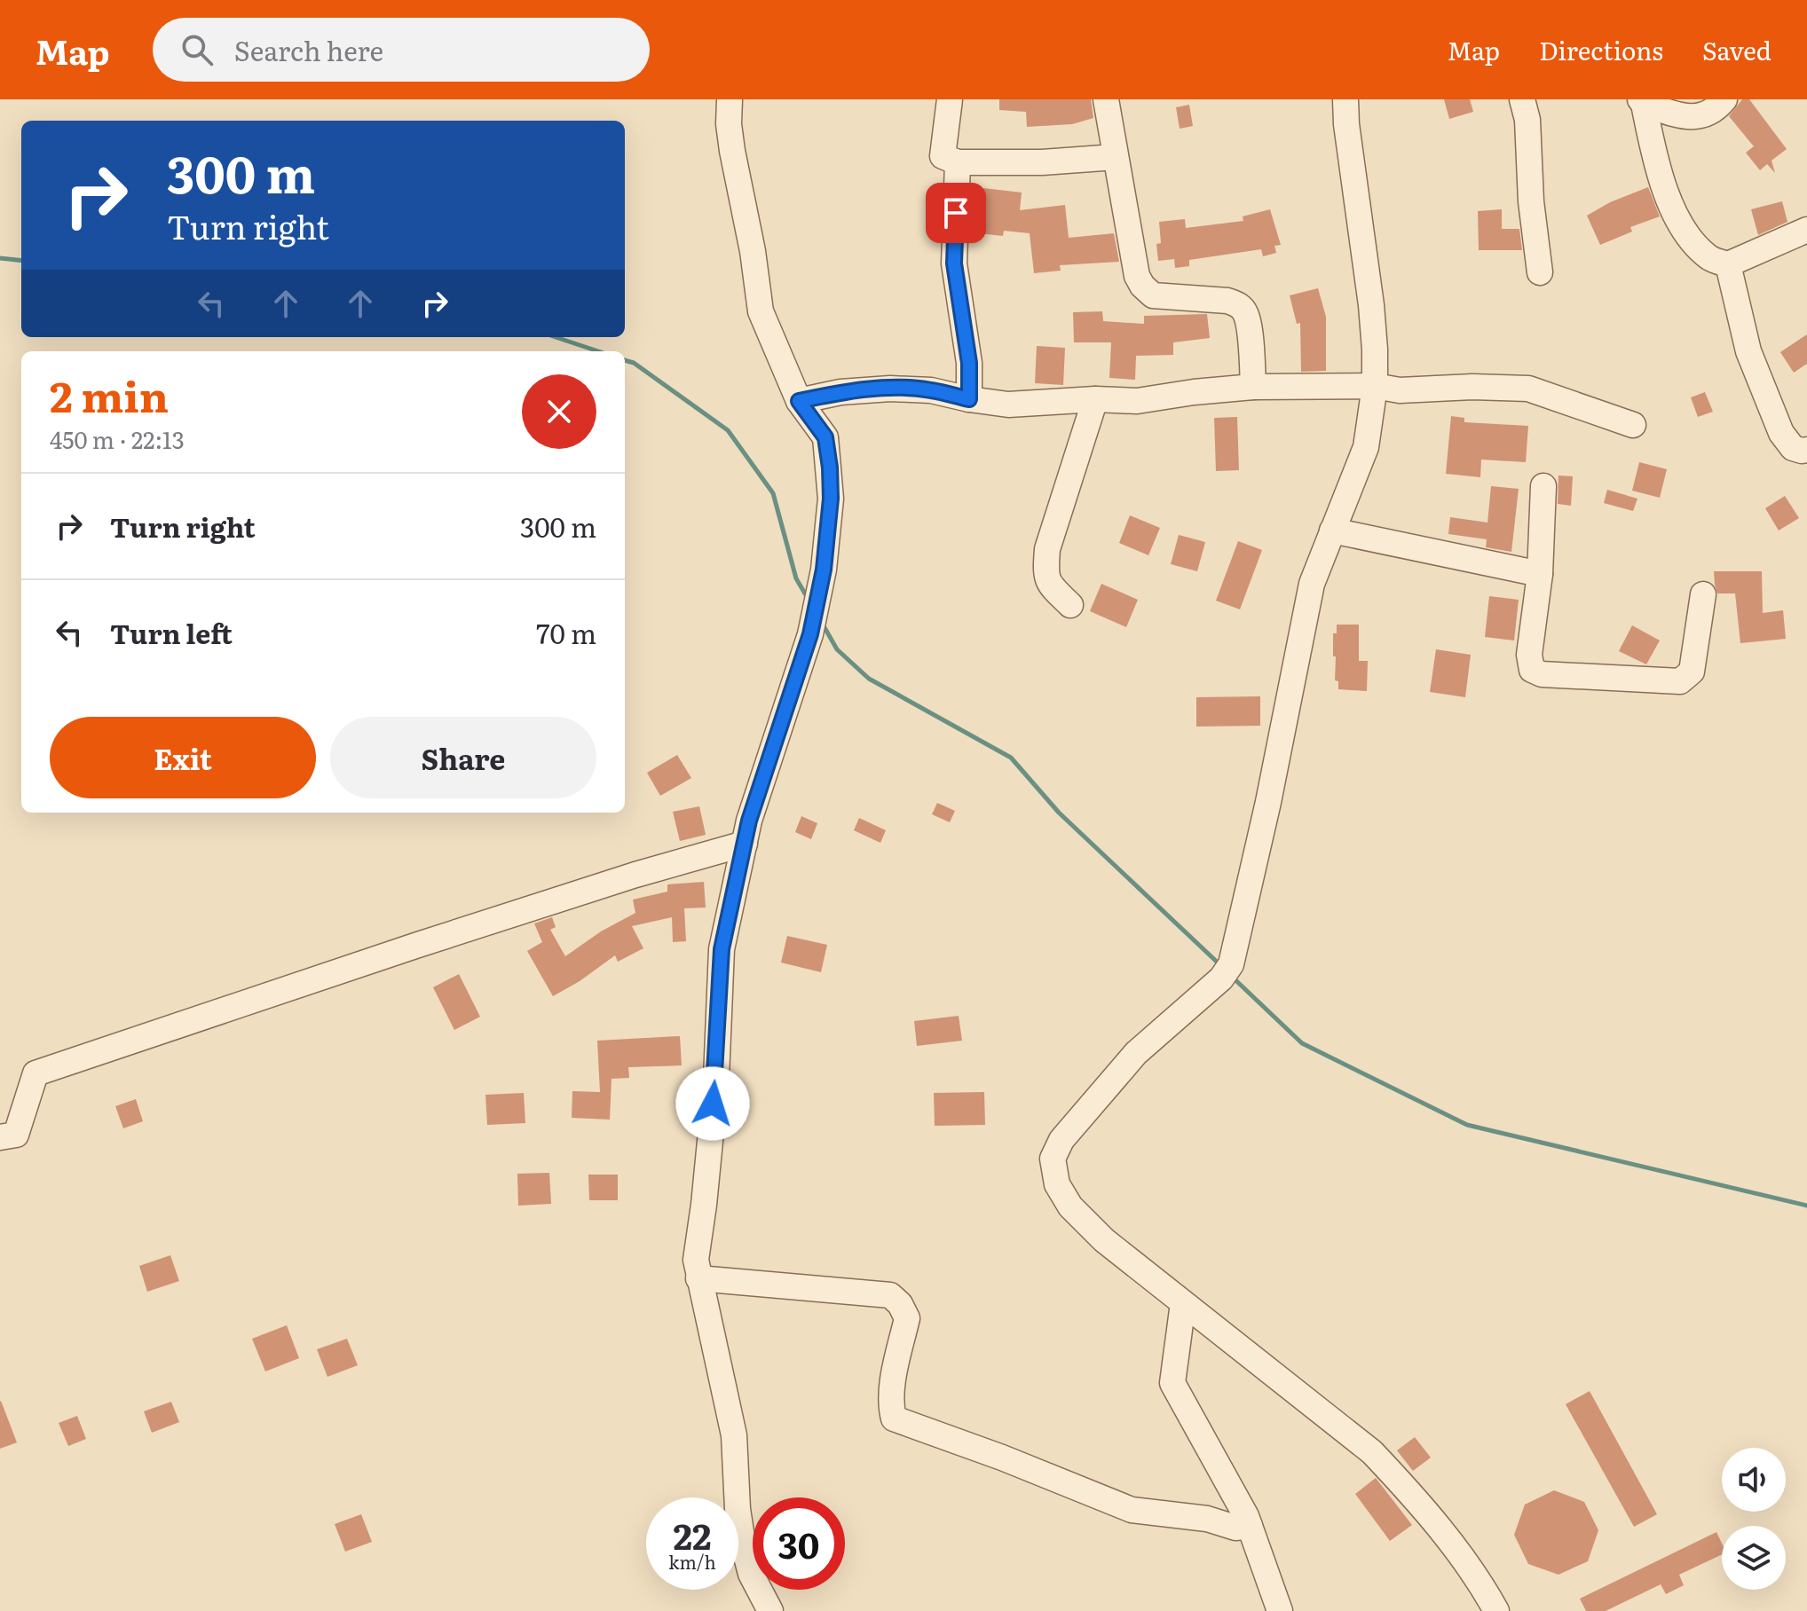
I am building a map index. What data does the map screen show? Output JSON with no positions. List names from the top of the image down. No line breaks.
{"page":{"header":"Map","search":"Search here","nav":["Map","Directions","Saved"],"turn":["300 m","Turn right"],"heading":["2 min","450 m · 22:13"],"list":[{"name":"Turn right","value":"300 m"},{"name":"Turn left","value":"70 m"}],"buttons":["Exit","Share"],"speed":"22 km/h","limit":"30"}}
